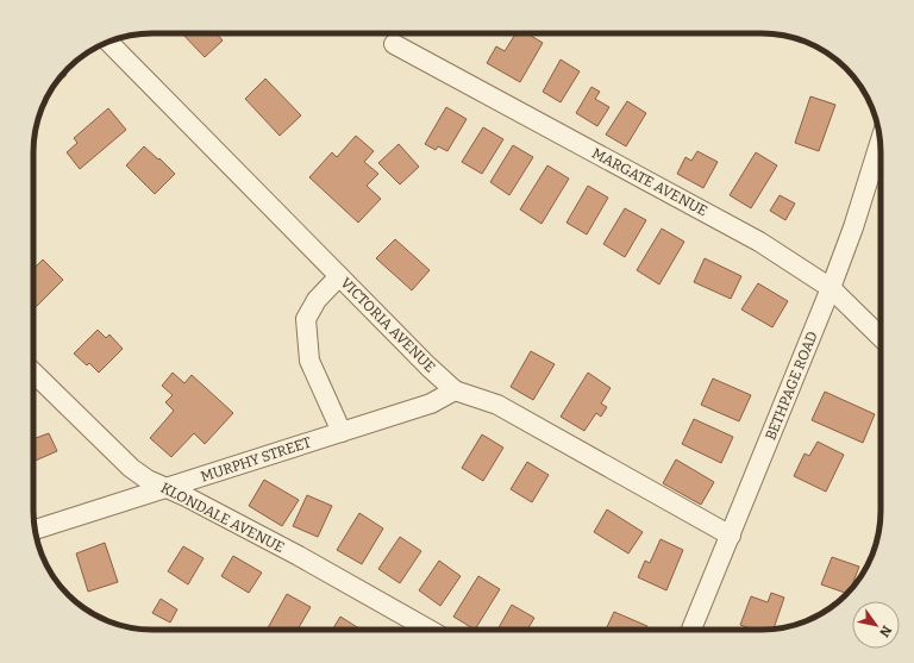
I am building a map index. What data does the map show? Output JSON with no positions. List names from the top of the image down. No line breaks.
{"streets":{"street":["MARGATE AVENUE","VICTORIA AVENUE","BETHPAGE ROAD","MURPHY STREET","KLONDALE AVENUE"]},"crossings":[["MARGATE AVENUE","BETHPAGE ROAD"],["VICTORIA AVENUE","BETHPAGE ROAD"],["VICTORIA AVENUE","MURPHY STREET"],["MURPHY STREET","KLONDALE AVENUE"]],"north":"bottom right"}
